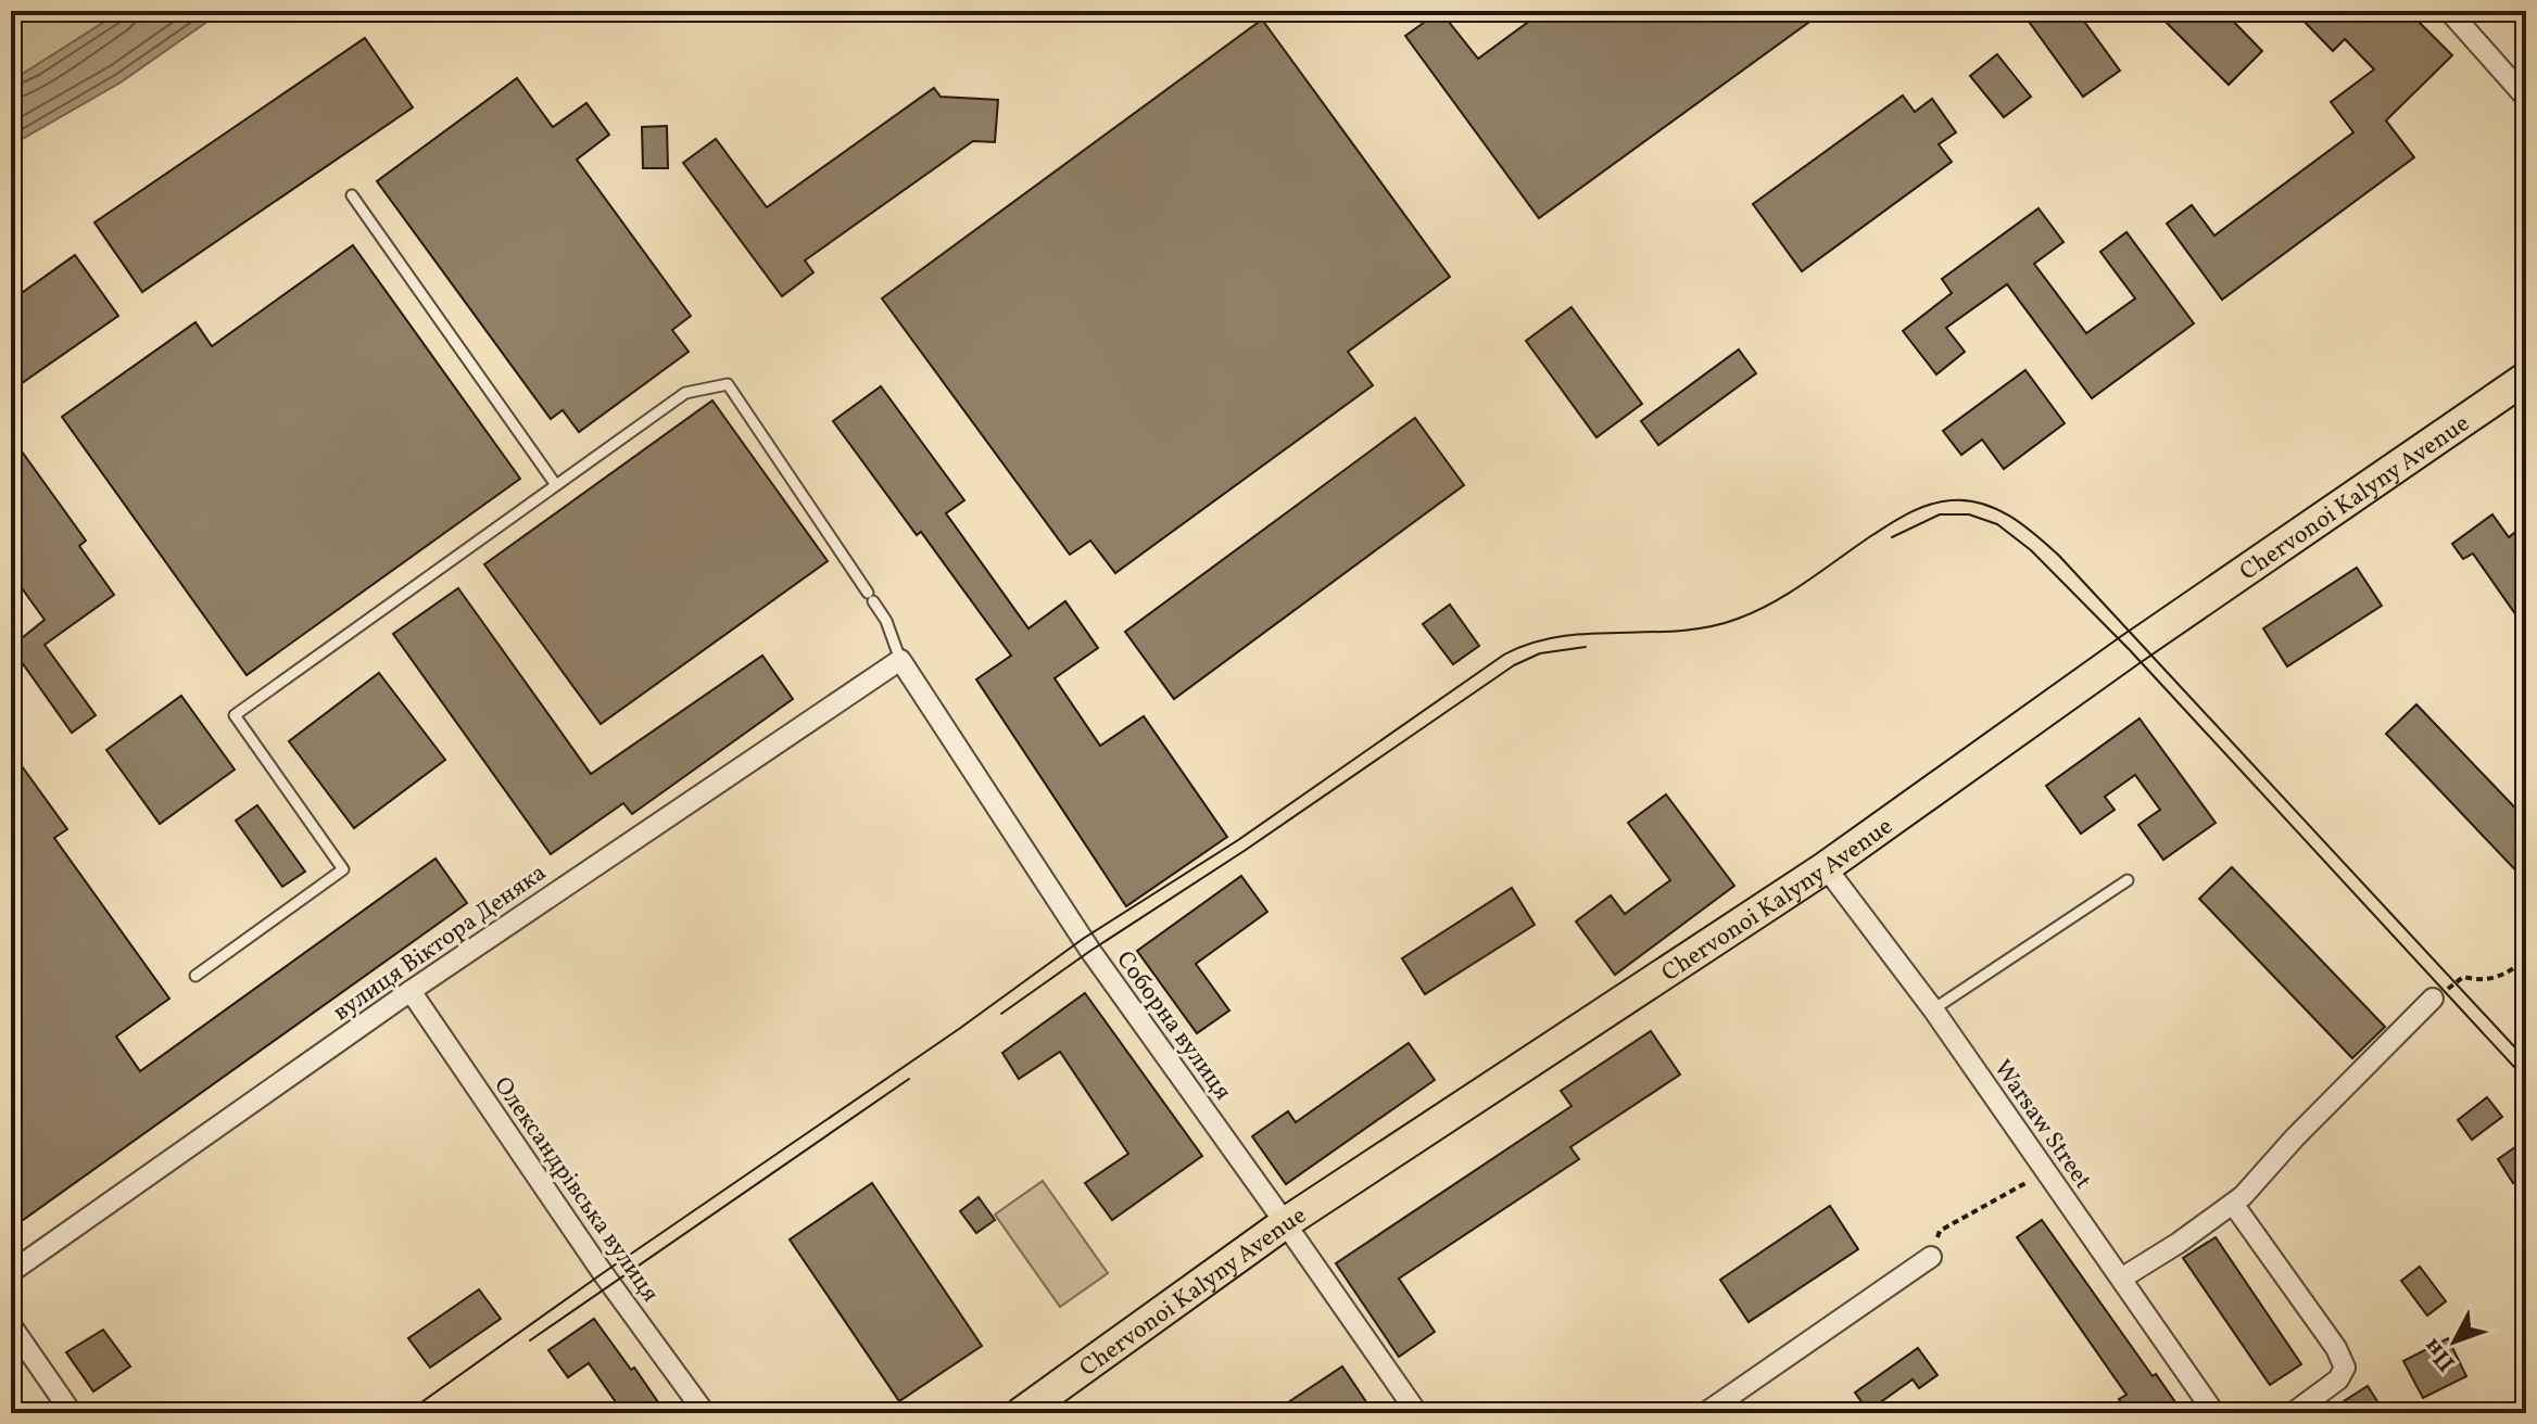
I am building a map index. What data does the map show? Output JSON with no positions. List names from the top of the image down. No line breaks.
{"streets":{"main road":["Chervonoi Kalyny Avenue"],"street":["вулиця Віктора Деняка","Соборна вулиця","Warsaw Street","Олександрівська вулиця"]},"crossings":[["Chervonoi Kalyny Avenue","Соборна вулиця"],["Chervonoi Kalyny Avenue","Warsaw Street"],["вулиця Віктора Деняка","Соборна вулиця"],["вулиця Віктора Деняка","Олександрівська вулиця"]],"north":"bottom left"}
